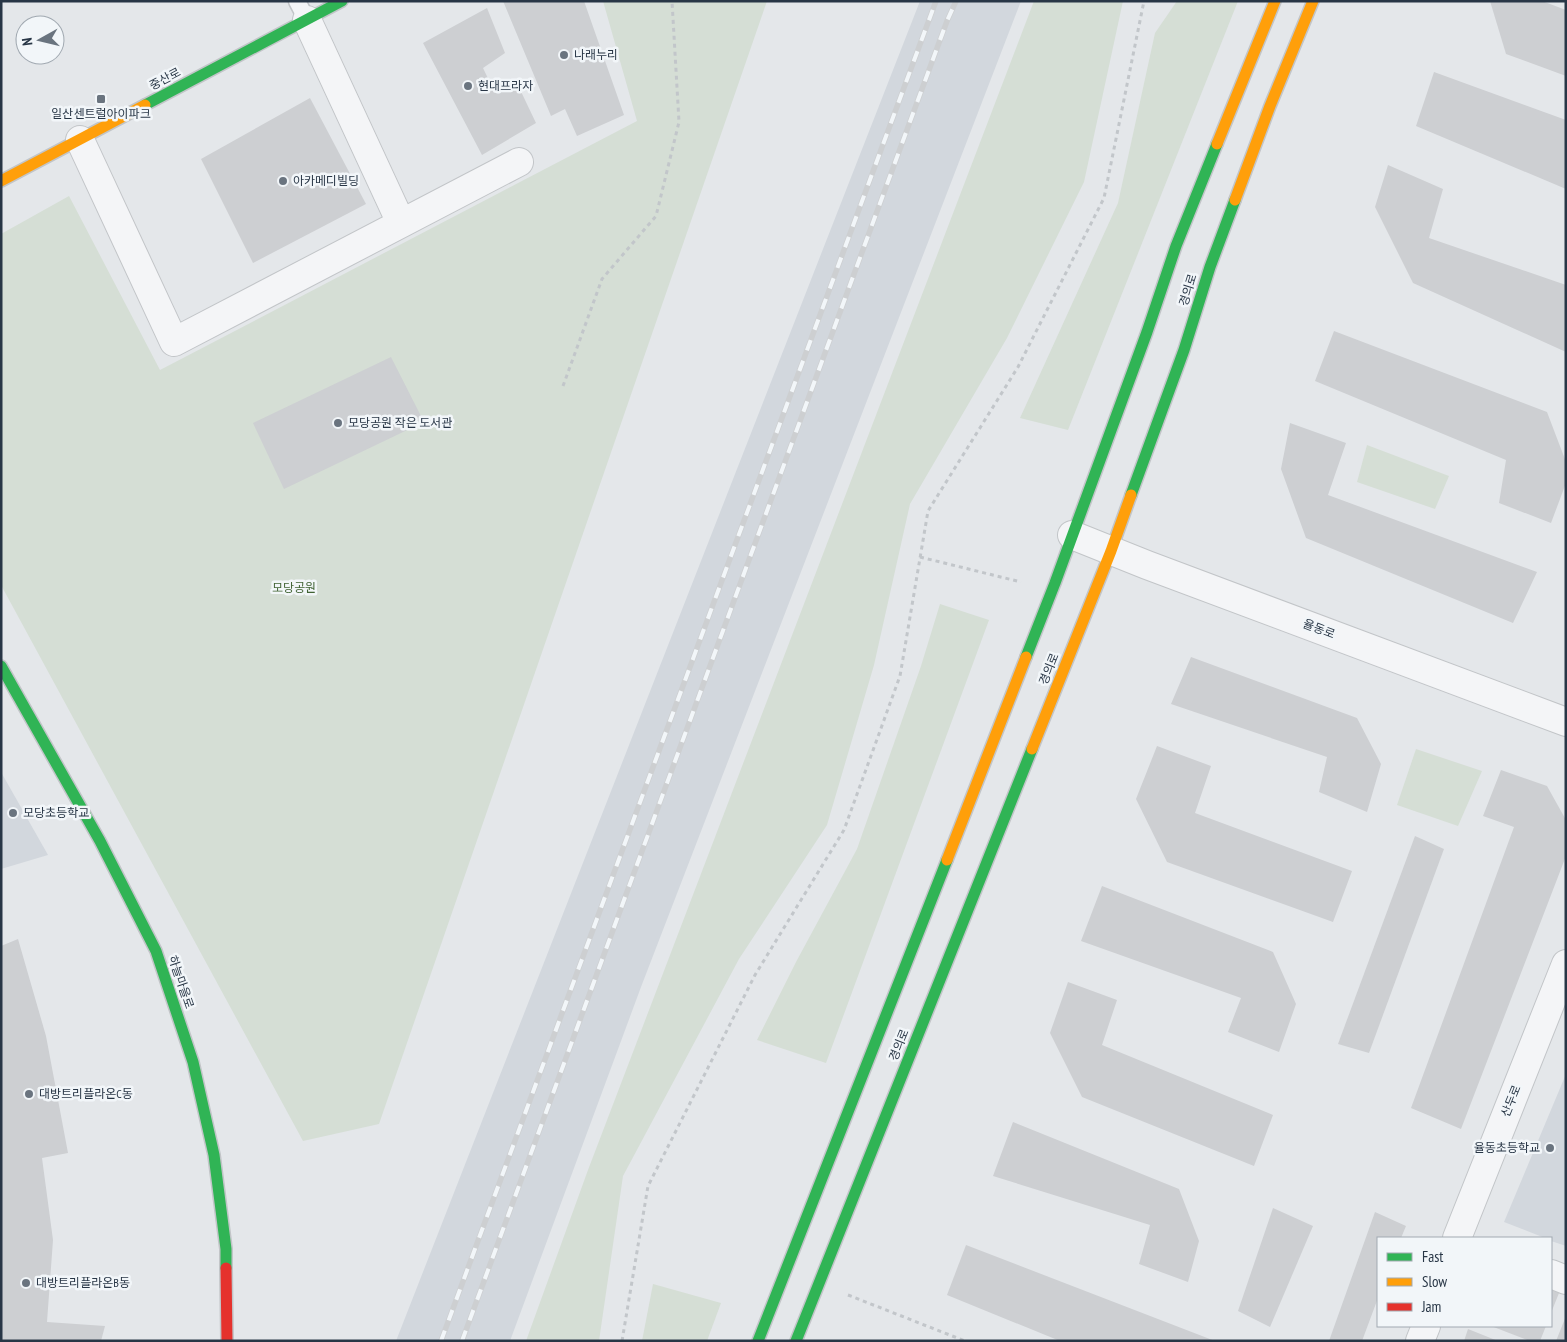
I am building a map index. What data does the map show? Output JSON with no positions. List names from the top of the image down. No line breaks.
{"streets":{"main road":["중산로","경의로","하늘마을로"],"street":["율동로","산두로"]},"crossings":[["경의로","율동로"]],"parks":["모당공원"],"places":{"other":["나래누리","현대프라자","아카메디빌딩","모당공원 작은 도서관","모당초등학교","대방트리플라온C동","율동초등학교","대방트리플라온B동"],"transit":["일산센트럴아이파크"]},"legend":["Fast","Slow","Jam"],"north":"left"}
